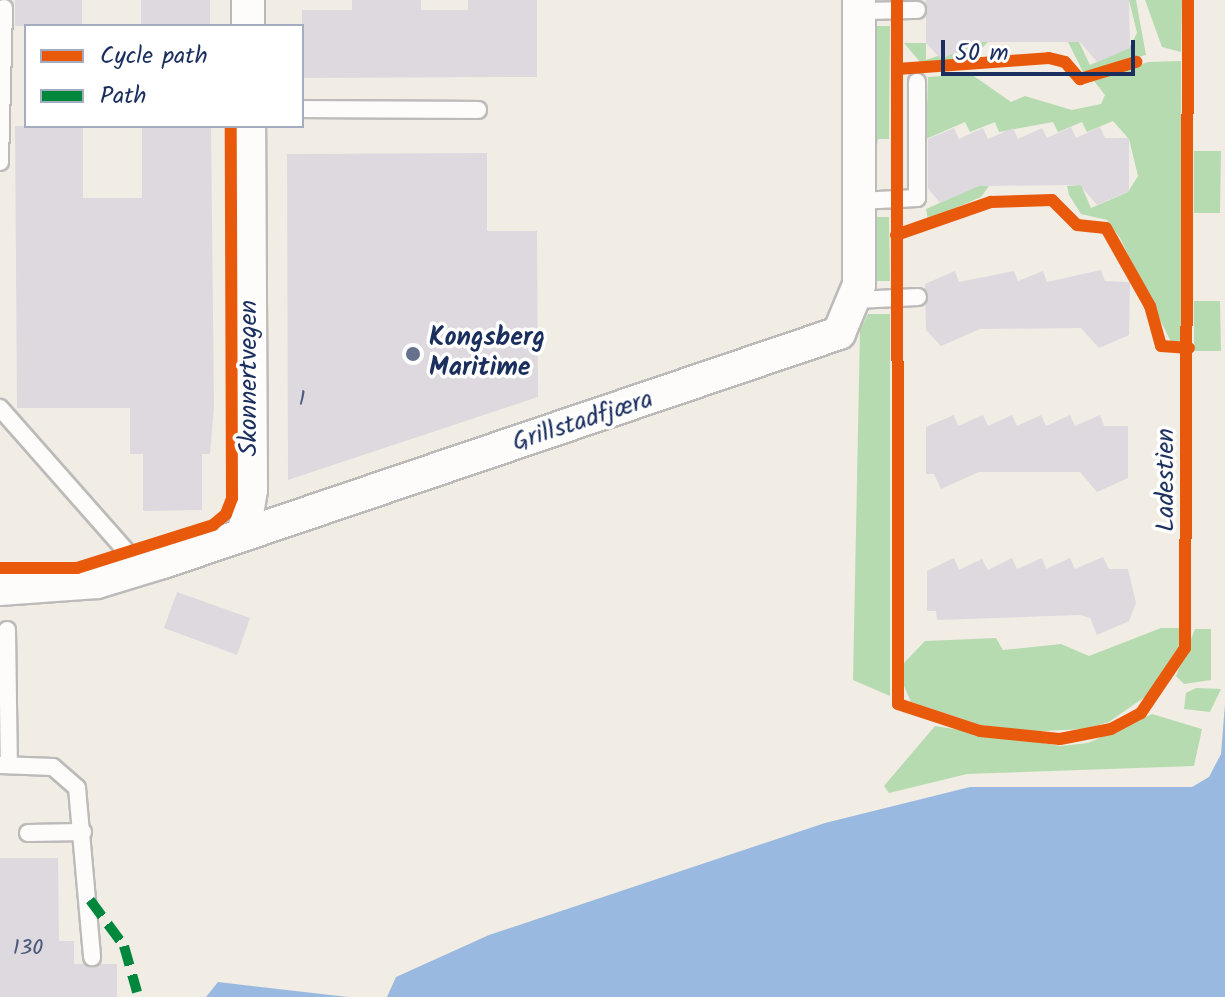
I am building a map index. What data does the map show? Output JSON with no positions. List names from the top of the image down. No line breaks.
{"streets":{"street":["Skonnertvegen","Grillstadfjæra"],"cycle path":["Ladestien"]},"crossings":[["Skonnertvegen","Grillstadfjæra"]],"places":["Kongsberg Maritime"],"house_numbers":["1","130"],"legend":["Cycle path","Path"],"scale_bar":"50 m"}
